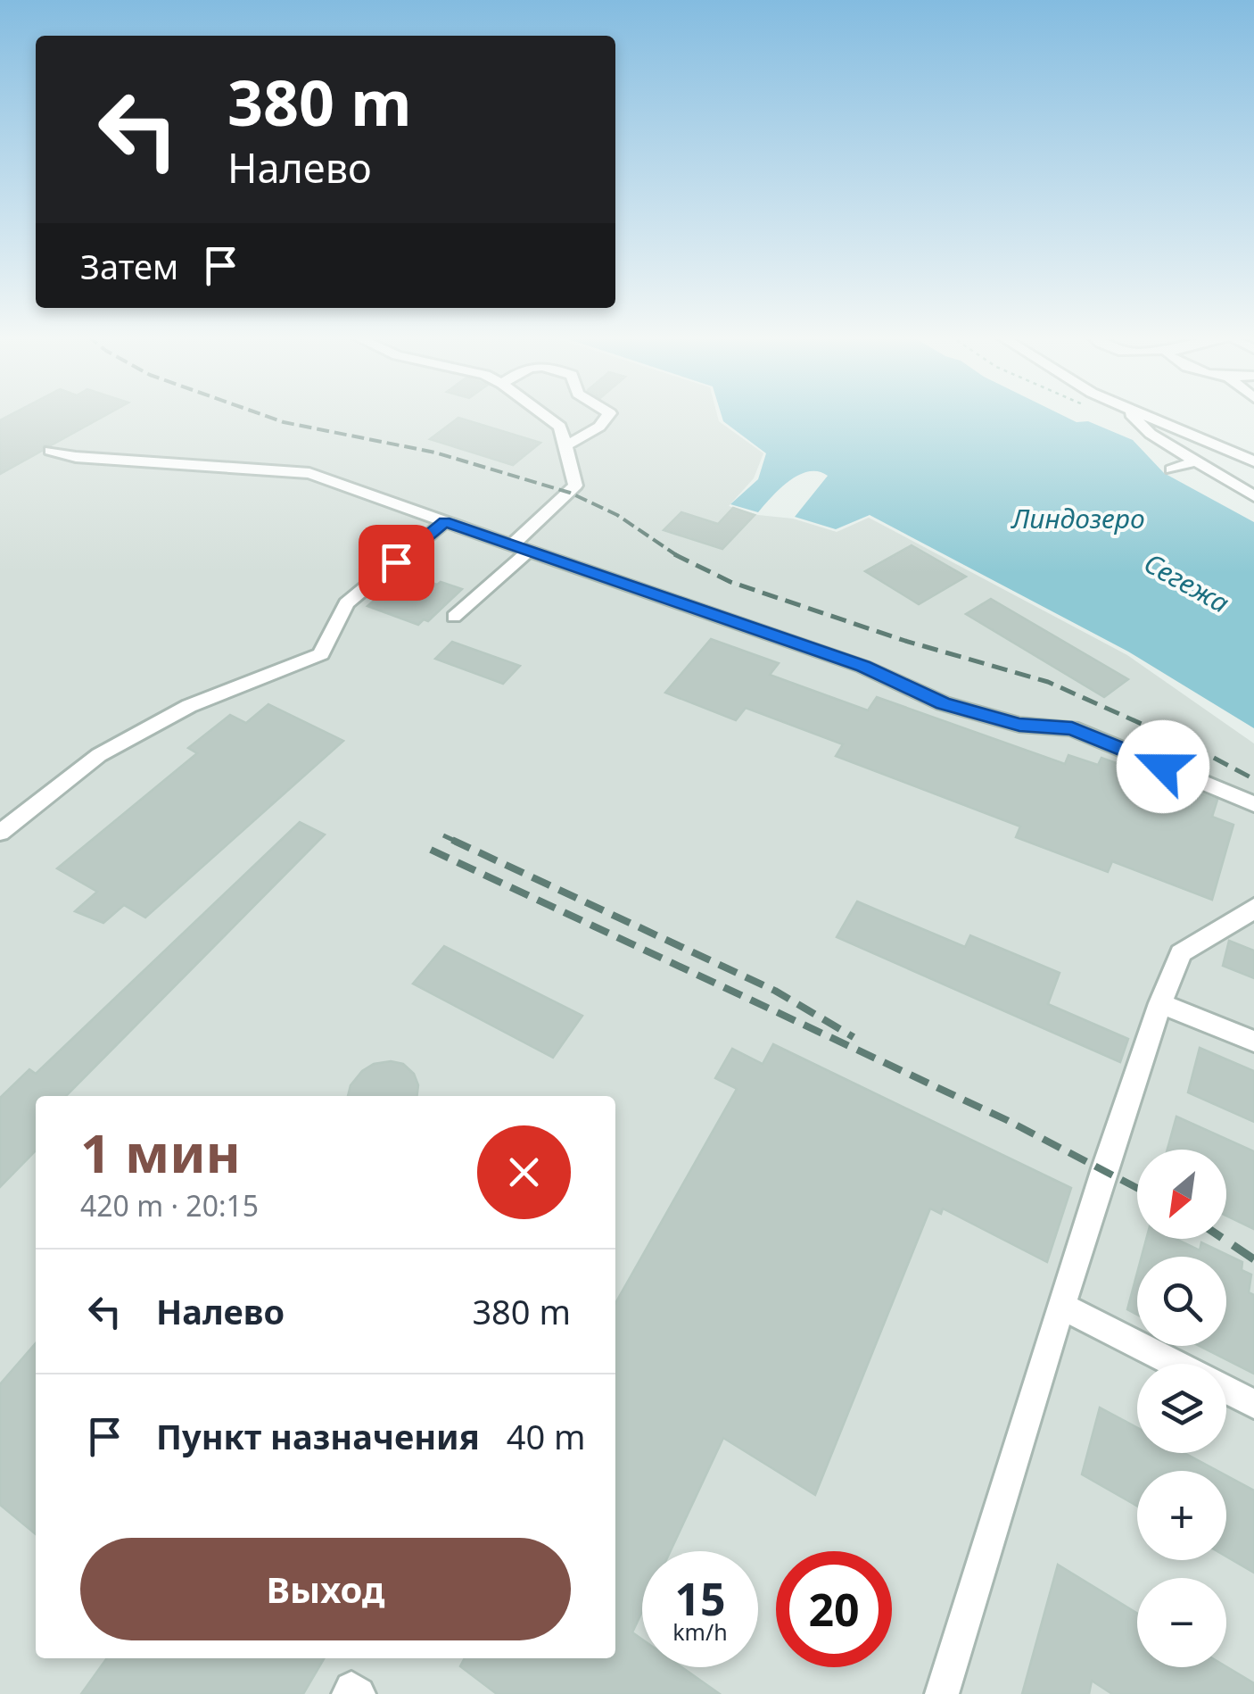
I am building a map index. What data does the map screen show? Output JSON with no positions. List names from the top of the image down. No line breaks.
{"water":["Линдозеро","Сегежа"],"north":"bottom left","page":{"turn":["380 m","Налево"],"then":"Затем","heading":["1 мин","420 m · 20:15"],"map_buttons":["+","−"],"list":[{"name":"Налево","value":"380 m"},{"name":"Пункт назначения","value":"40 m"}],"buttons":"Выход","speed":"15 km/h","limit":"20"}}
